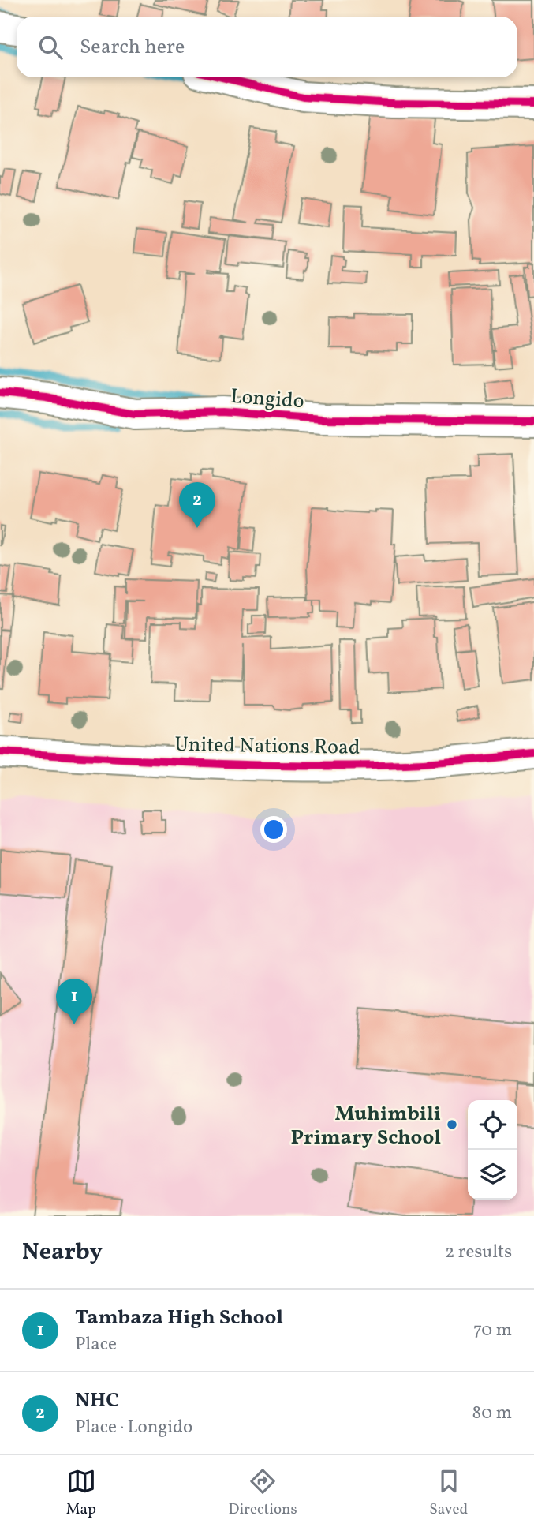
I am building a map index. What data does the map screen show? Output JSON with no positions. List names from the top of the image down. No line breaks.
{"streets":{"street":["Longido","United Nations Road"]},"places":["Muhimbili Primary School"],"page":{"search":"Search here","pins":["2","1"],"heading":["Nearby","2 results"],"list":[{"mark":"1","name":"Tambaza High School","note":"Place","value":"70 m"},{"mark":"2","name":"NHC","note":"Place · Longido","value":"80 m"}],"nav":["Map","Directions","Saved"]}}
